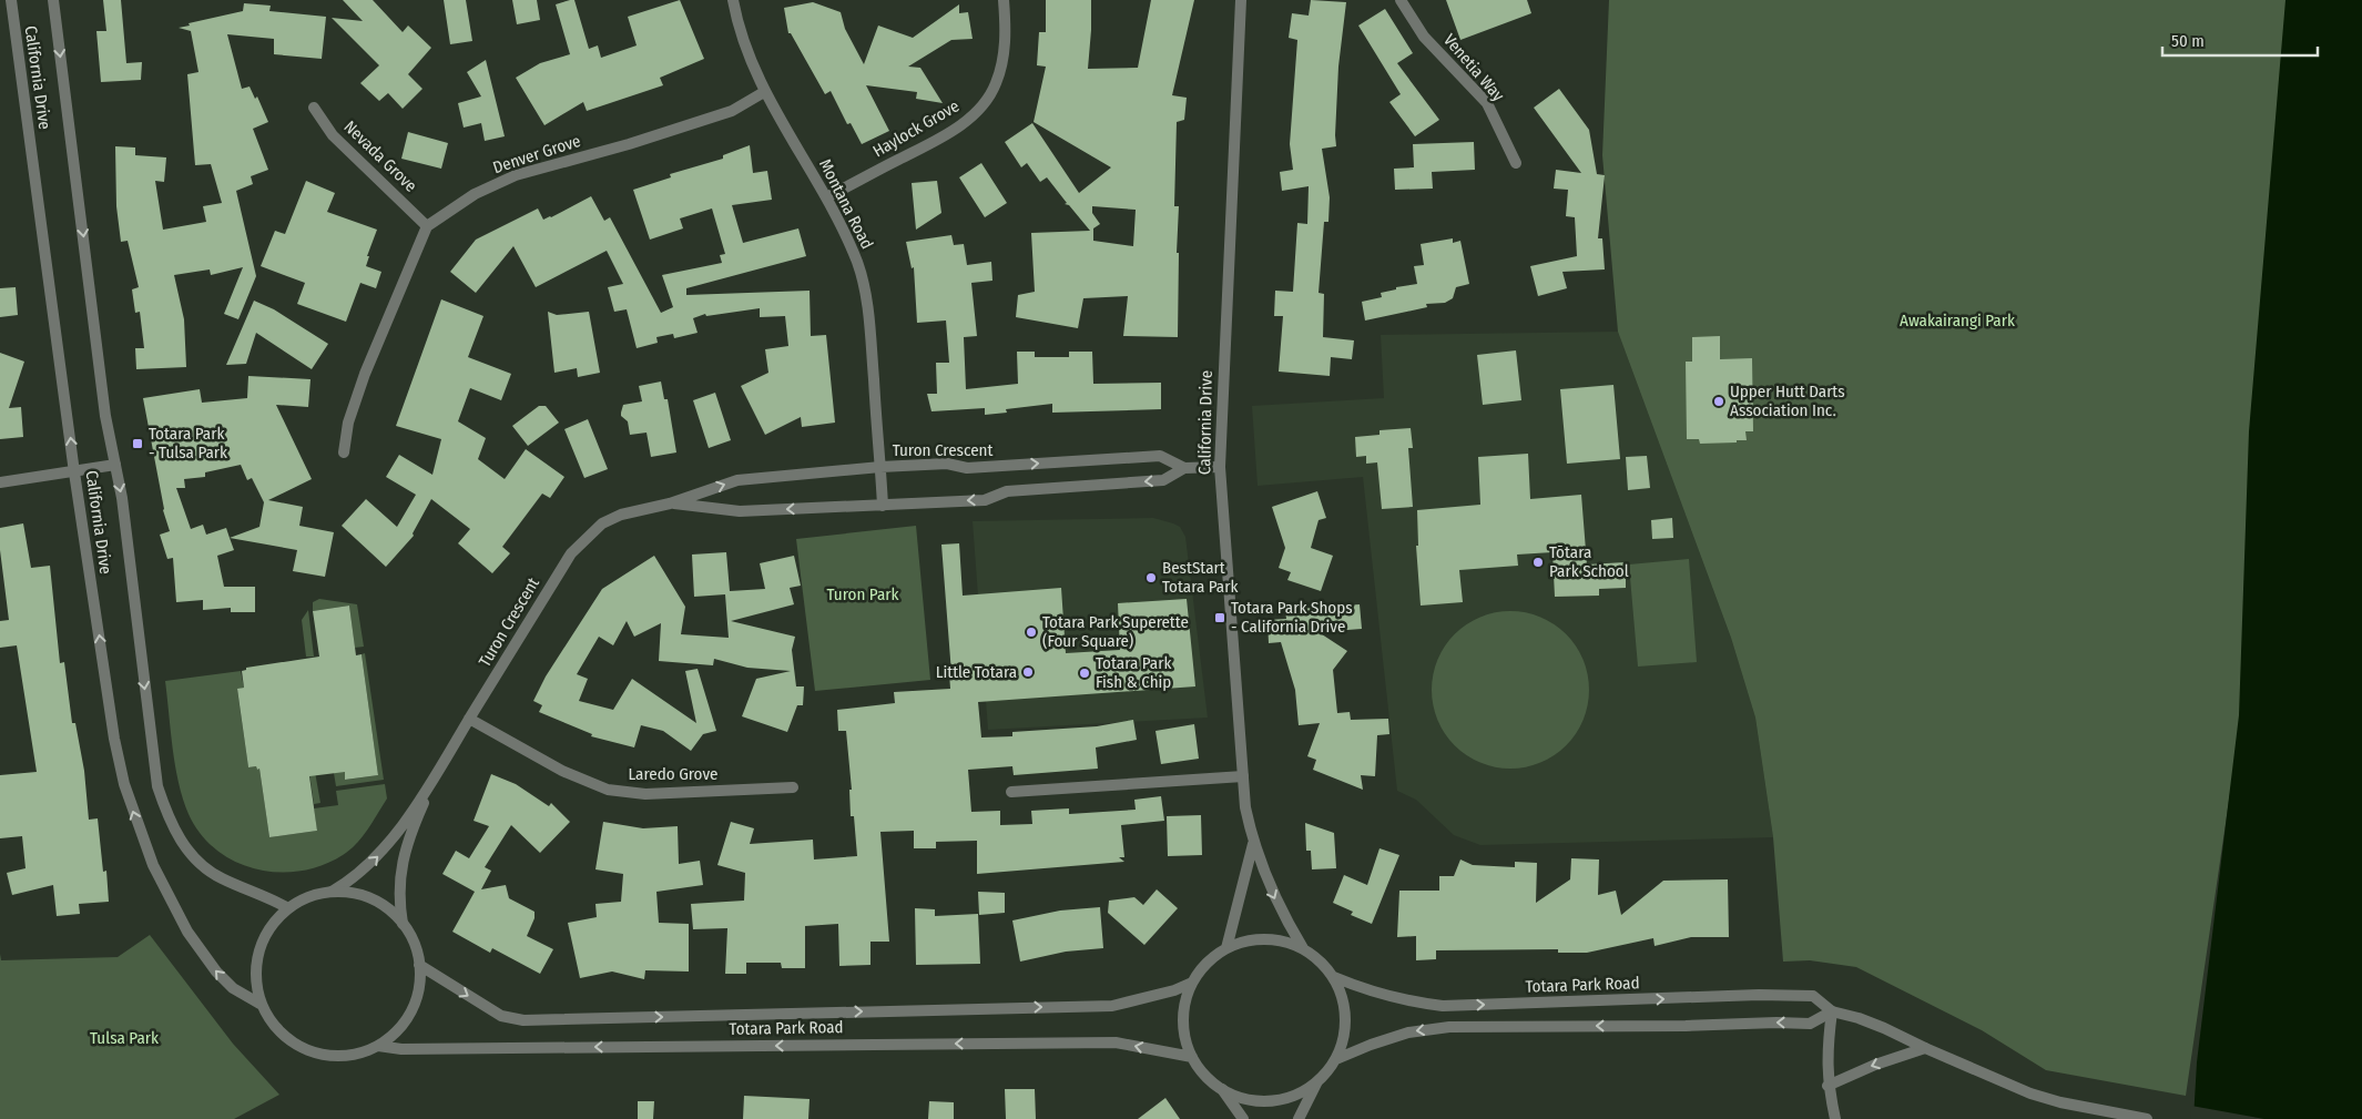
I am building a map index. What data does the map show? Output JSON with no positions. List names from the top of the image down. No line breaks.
{"streets":{"street":["Venetia Way","California Drive","Haylock Grove","Denver Grove","Nevada Grove","Montana Road","Turon Crescent","Laredo Grove","Totara Park Road"]},"crossings":[["California Drive","Turon Crescent"],["California Drive","Totara Park Road"],["Haylock Grove","Montana Road"],["Denver Grove","Nevada Grove"],["Denver Grove","Montana Road"],["Montana Road","Turon Crescent"],["Turon Crescent","Laredo Grove"],["Turon Crescent","Totara Park Road"]],"parks":["Awakairangi Park","Turon Park","Tulsa Park"],"places":{"other":["Upper Hutt Darts Association Inc.","Tōtara Park School","BestStart Totara Park","Totara Park Superette (Four Square)","Little Totara","Totara Park Fish & Chip"],"transit":["Totara Park - Tulsa Park","Totara Park Shops - California Drive"]},"scale_bar":"50 m"}
